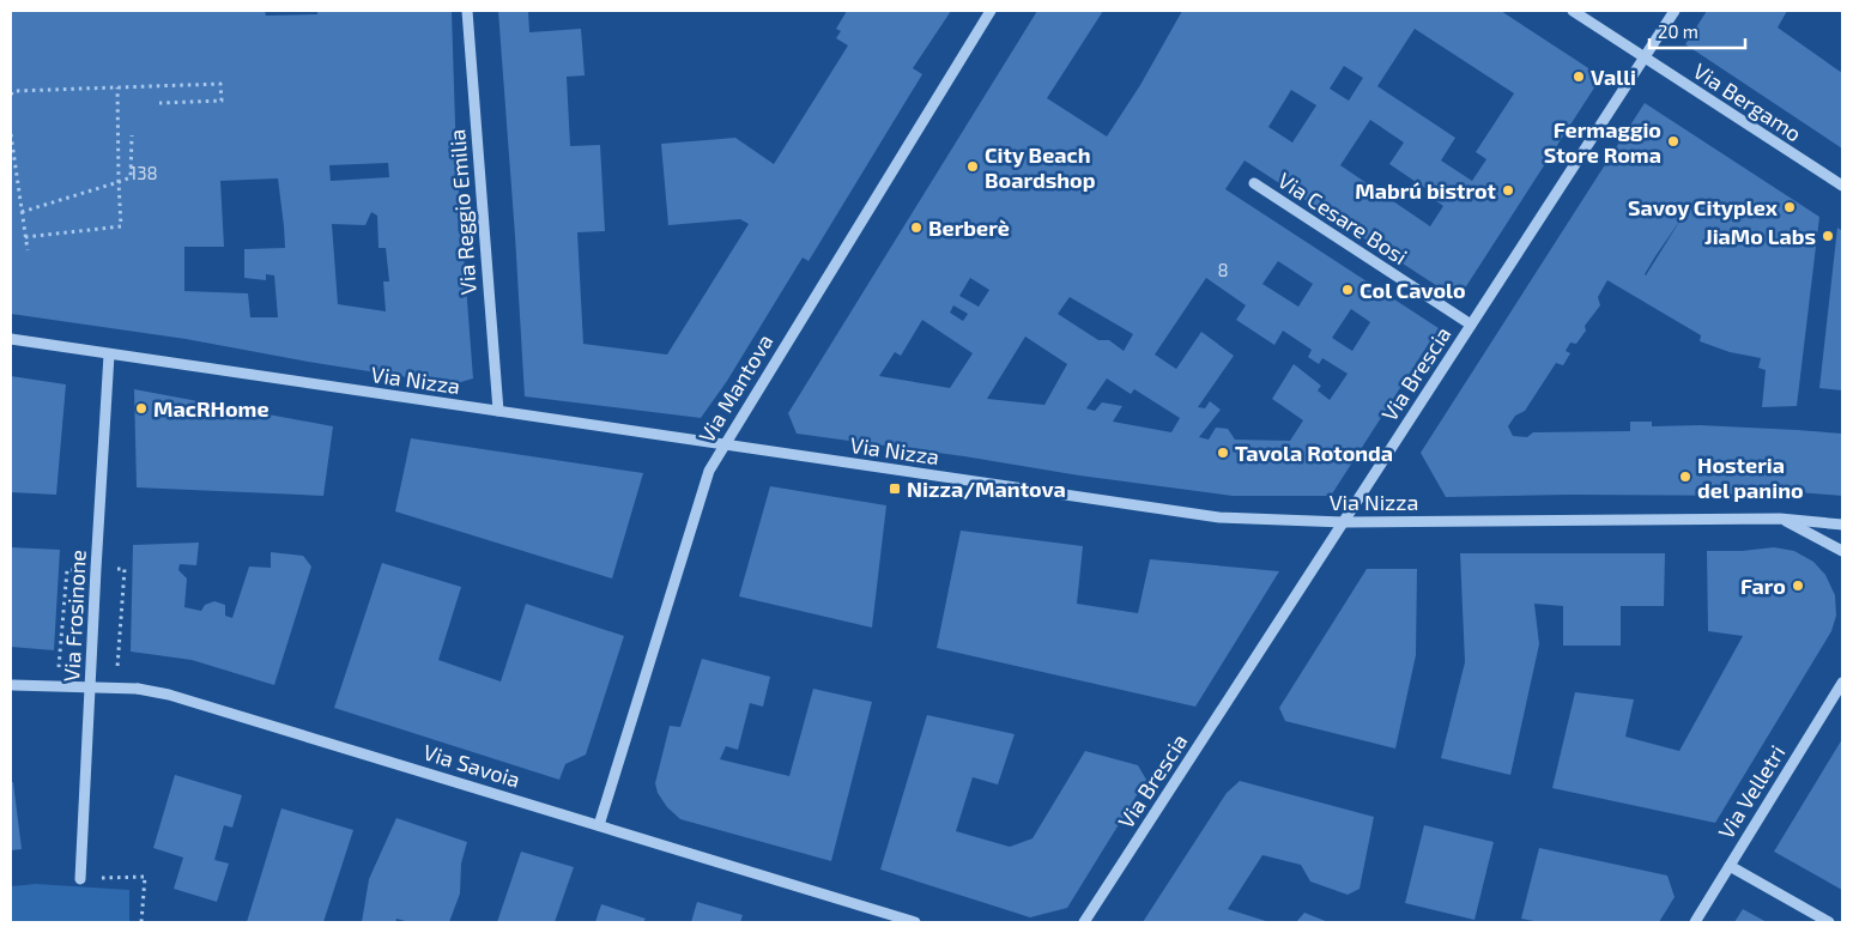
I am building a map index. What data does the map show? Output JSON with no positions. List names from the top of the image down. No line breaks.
{"streets":{"street":["Via Bergamo","Via Reggio Emilia","Via Cesare Bosi","Via Brescia","Via Nizza","Via Mantova","Via Frosinone","Via Savoia","Via Velletri"]},"crossings":[["Via Bergamo","Via Brescia"],["Via Reggio Emilia","Via Nizza"],["Via Cesare Bosi","Via Brescia"],["Via Brescia","Via Nizza"],["Via Nizza","Via Mantova"],["Via Nizza","Via Frosinone"],["Via Mantova","Via Savoia"]],"places":{"other":["Valli","Fermaggio Store Roma","City Beach Boardshop","Mabrú bistrot","Savoy Cityplex","Berberè","JiaMo Labs","Col Cavolo","MacRHome","Tavola Rotonda","Hosteria del panino","Faro"],"transit":["Nizza/Mantova"]},"house_numbers":["138","8"],"scale_bar":"20 m"}
